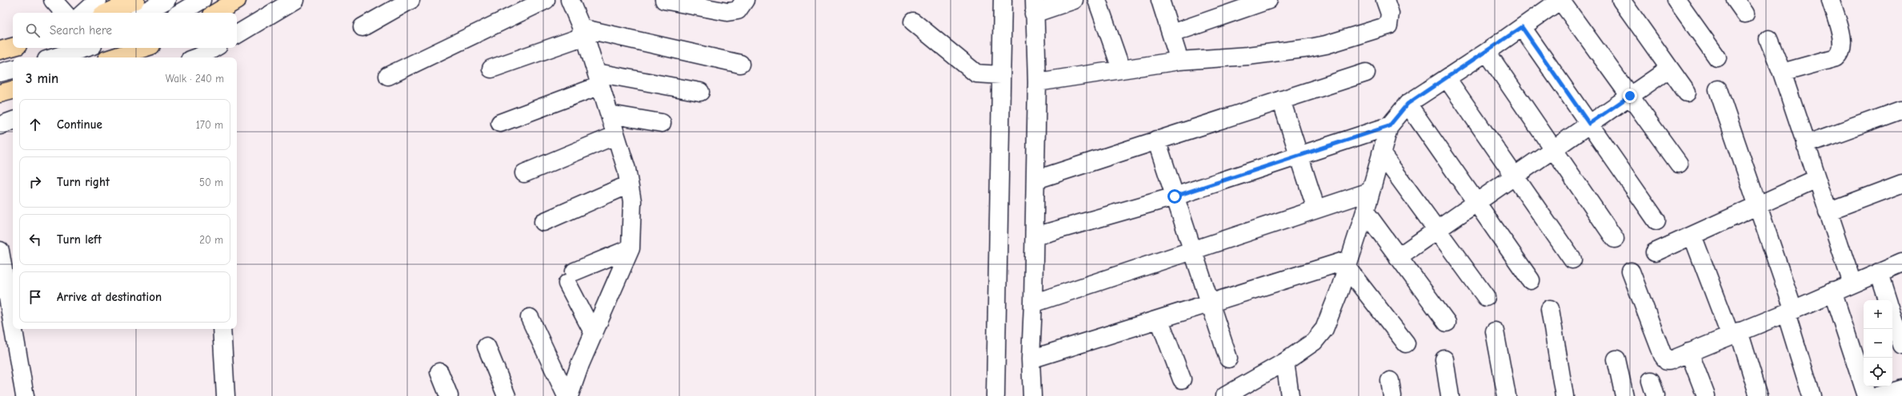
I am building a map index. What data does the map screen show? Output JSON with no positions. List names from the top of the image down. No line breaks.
{"page":{"search":"Search here","heading":["3 min","Walk · 240 m"],"list":[["Continue","170 m"],["Turn right","50 m"],["Turn left","20 m"],"Arrive at destination"],"map_buttons":["+","−"]}}
